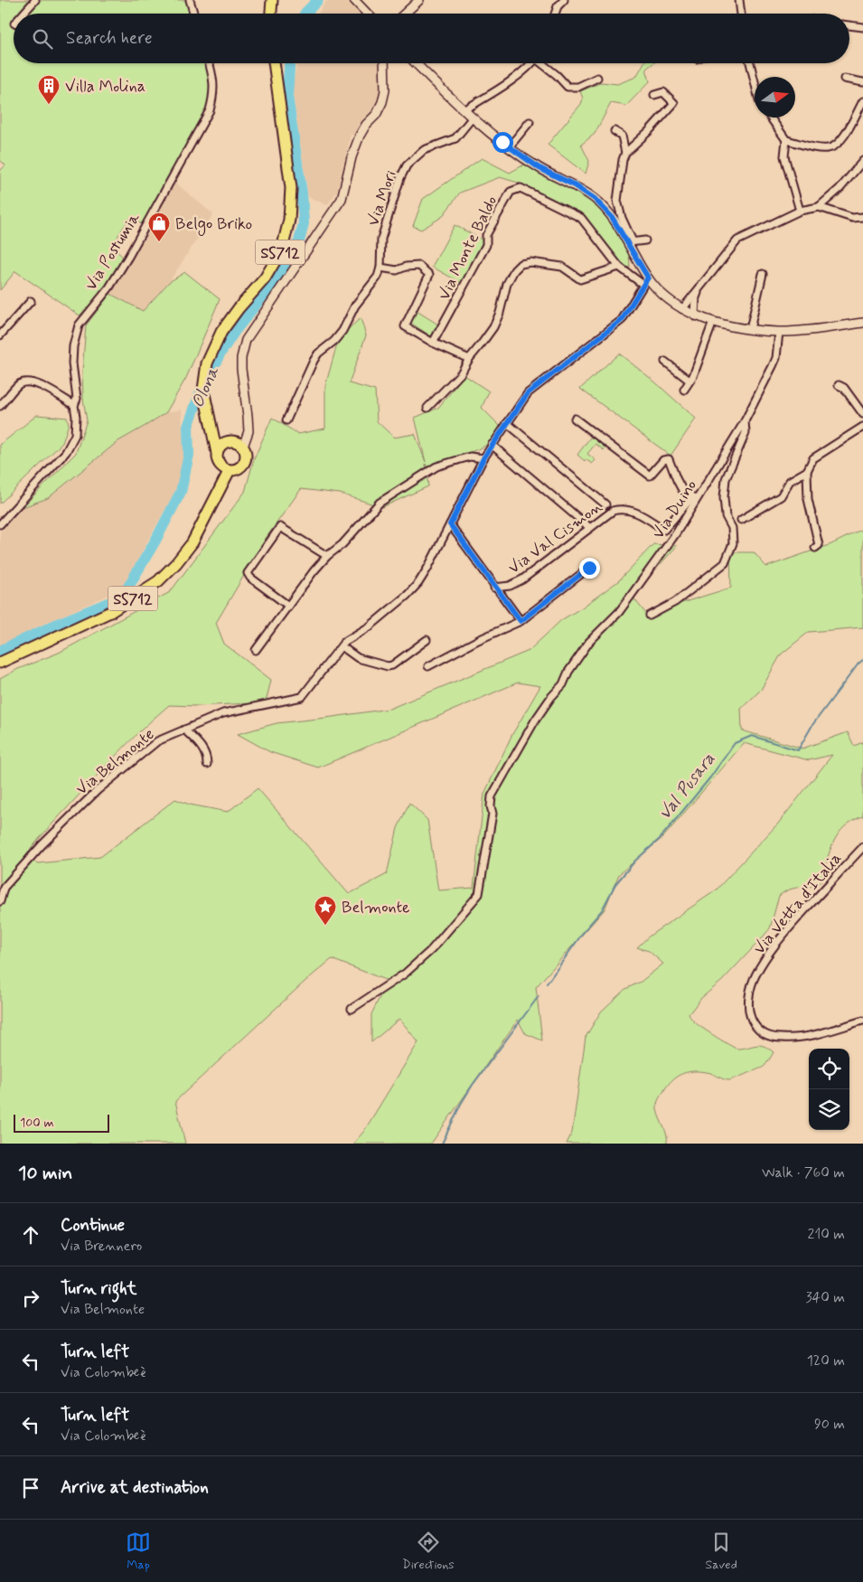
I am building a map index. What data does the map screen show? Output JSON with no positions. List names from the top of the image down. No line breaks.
{"streets":{"main road":["SS712"],"street":["Via Mori","Via Monte Baldo","Via Postumia","Via Duino","Via Val Cismon","Via Belmonte","Via Vetta d'Italia"]},"crossings":[["Via Monte Baldo","Via Belmonte"],["Via Duino","Via Val Cismon"]],"water":["Olona","Val Pusara"],"places":{"building":["Villa Molina"],"shop":["Belgo Briko"],"place":["Belmonte"]},"scale_bar":"100 m","north":"right","page":{"search":"Search here","scale":"100 m","heading":["10 min","Walk · 760 m"],"list":[["Continue","Via Brennero","210 m"],["Turn right","Via Belmonte","340 m"],["Turn left","Via Colombeè","120 m"],["Turn left","Via Colombeè","90 m"],"Arrive at destination"],"nav":["Map","Directions","Saved"]}}
